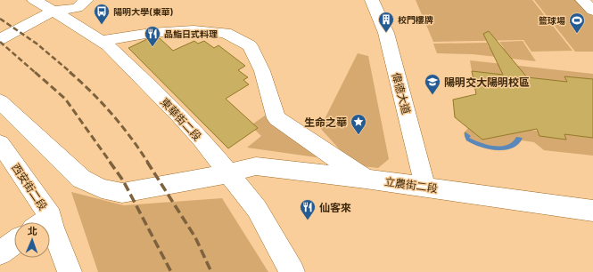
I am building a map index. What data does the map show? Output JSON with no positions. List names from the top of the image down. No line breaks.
{"streets":{"street":["偉德大道","東華街二段","立農街二段","西安街二段"]},"crossings":[["偉德大道","立農街二段"],["東華街二段","立農街二段"]],"places":{"bus stop":["陽明大學(東華)"],"building":["校門樓牌"],"sports":["籃球場"],"restaurant":["品鮨日式料理","仙客來"],"school or university":["陽明交大陽明校區"],"place":["生命之華"]},"north":"top"}
